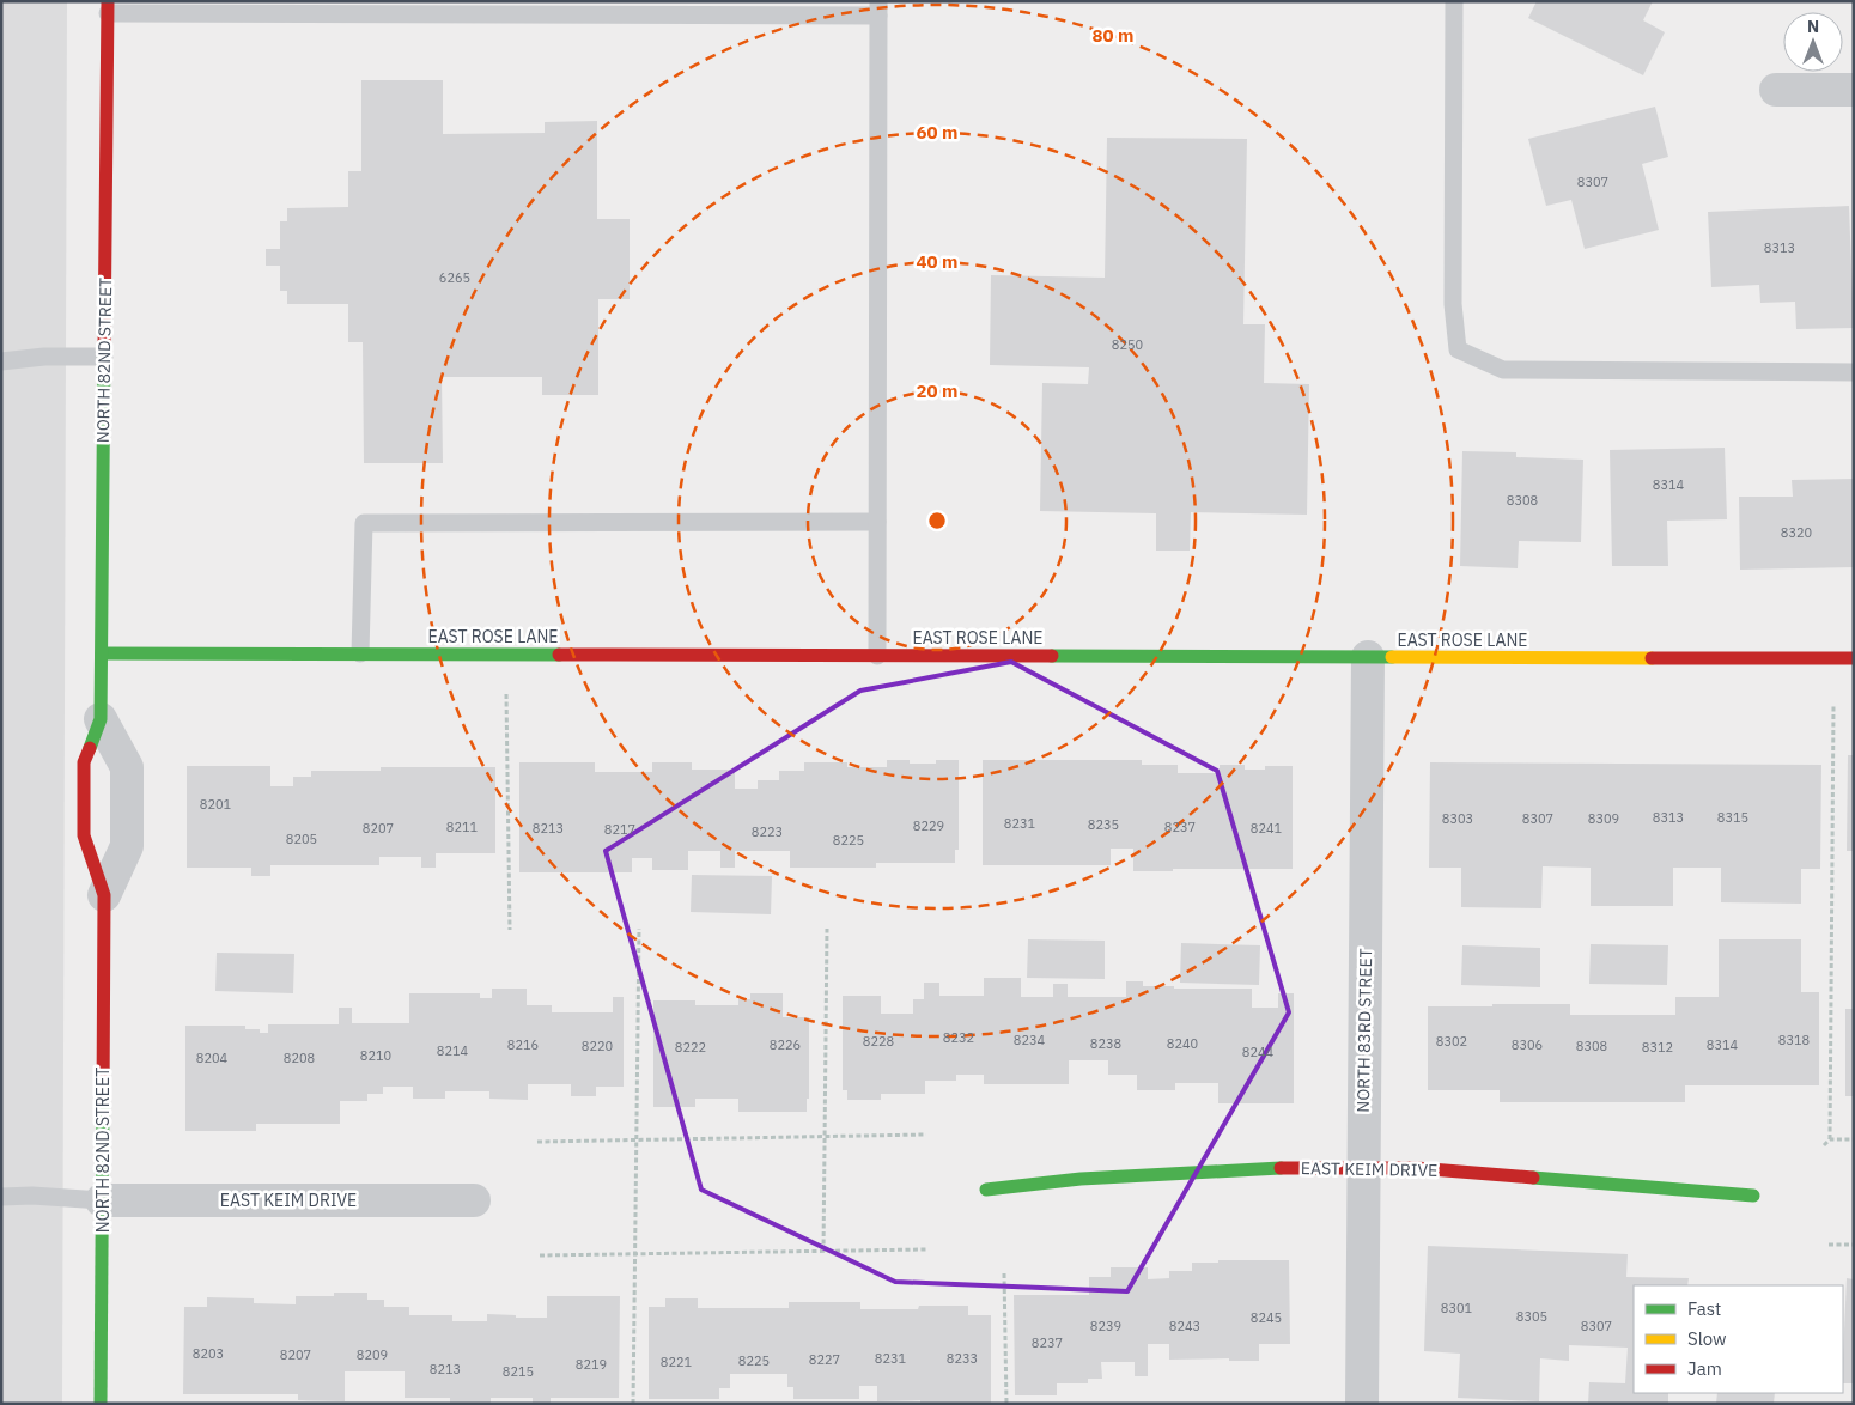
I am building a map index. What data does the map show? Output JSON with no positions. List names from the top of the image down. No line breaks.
{"streets":{"street":["NORTH 82ND STREET","EAST ROSE LANE","NORTH 83RD STREET","EAST KEIM DRIVE"]},"crossings":[["NORTH 82ND STREET","EAST ROSE LANE"],["NORTH 82ND STREET","EAST KEIM DRIVE"],["EAST ROSE LANE","NORTH 83RD STREET"],["NORTH 83RD STREET","EAST KEIM DRIVE"]],"house_numbers":["8307","8313","6265","8250","8314","8308","8320","8201","8313","8315","8303","8307","8309","8231","8235","8229","8211","8237","8207","8213","8241","8217","8223","8205","8225","8232","8234","8318","8228","8302","8238","8240","8216","8226","8306","8314","8220","8308","8222","8312","8214","8244","8210","8204","8208","8301","8305","8245","8239","8243","8307","8237","8203","8207","8209","8231","8233","8227","8225","8221","8219","8213","8215"],"legend":["Fast","Slow","Jam"],"north":"top","rings":["80 m","60 m","40 m","20 m"]}
